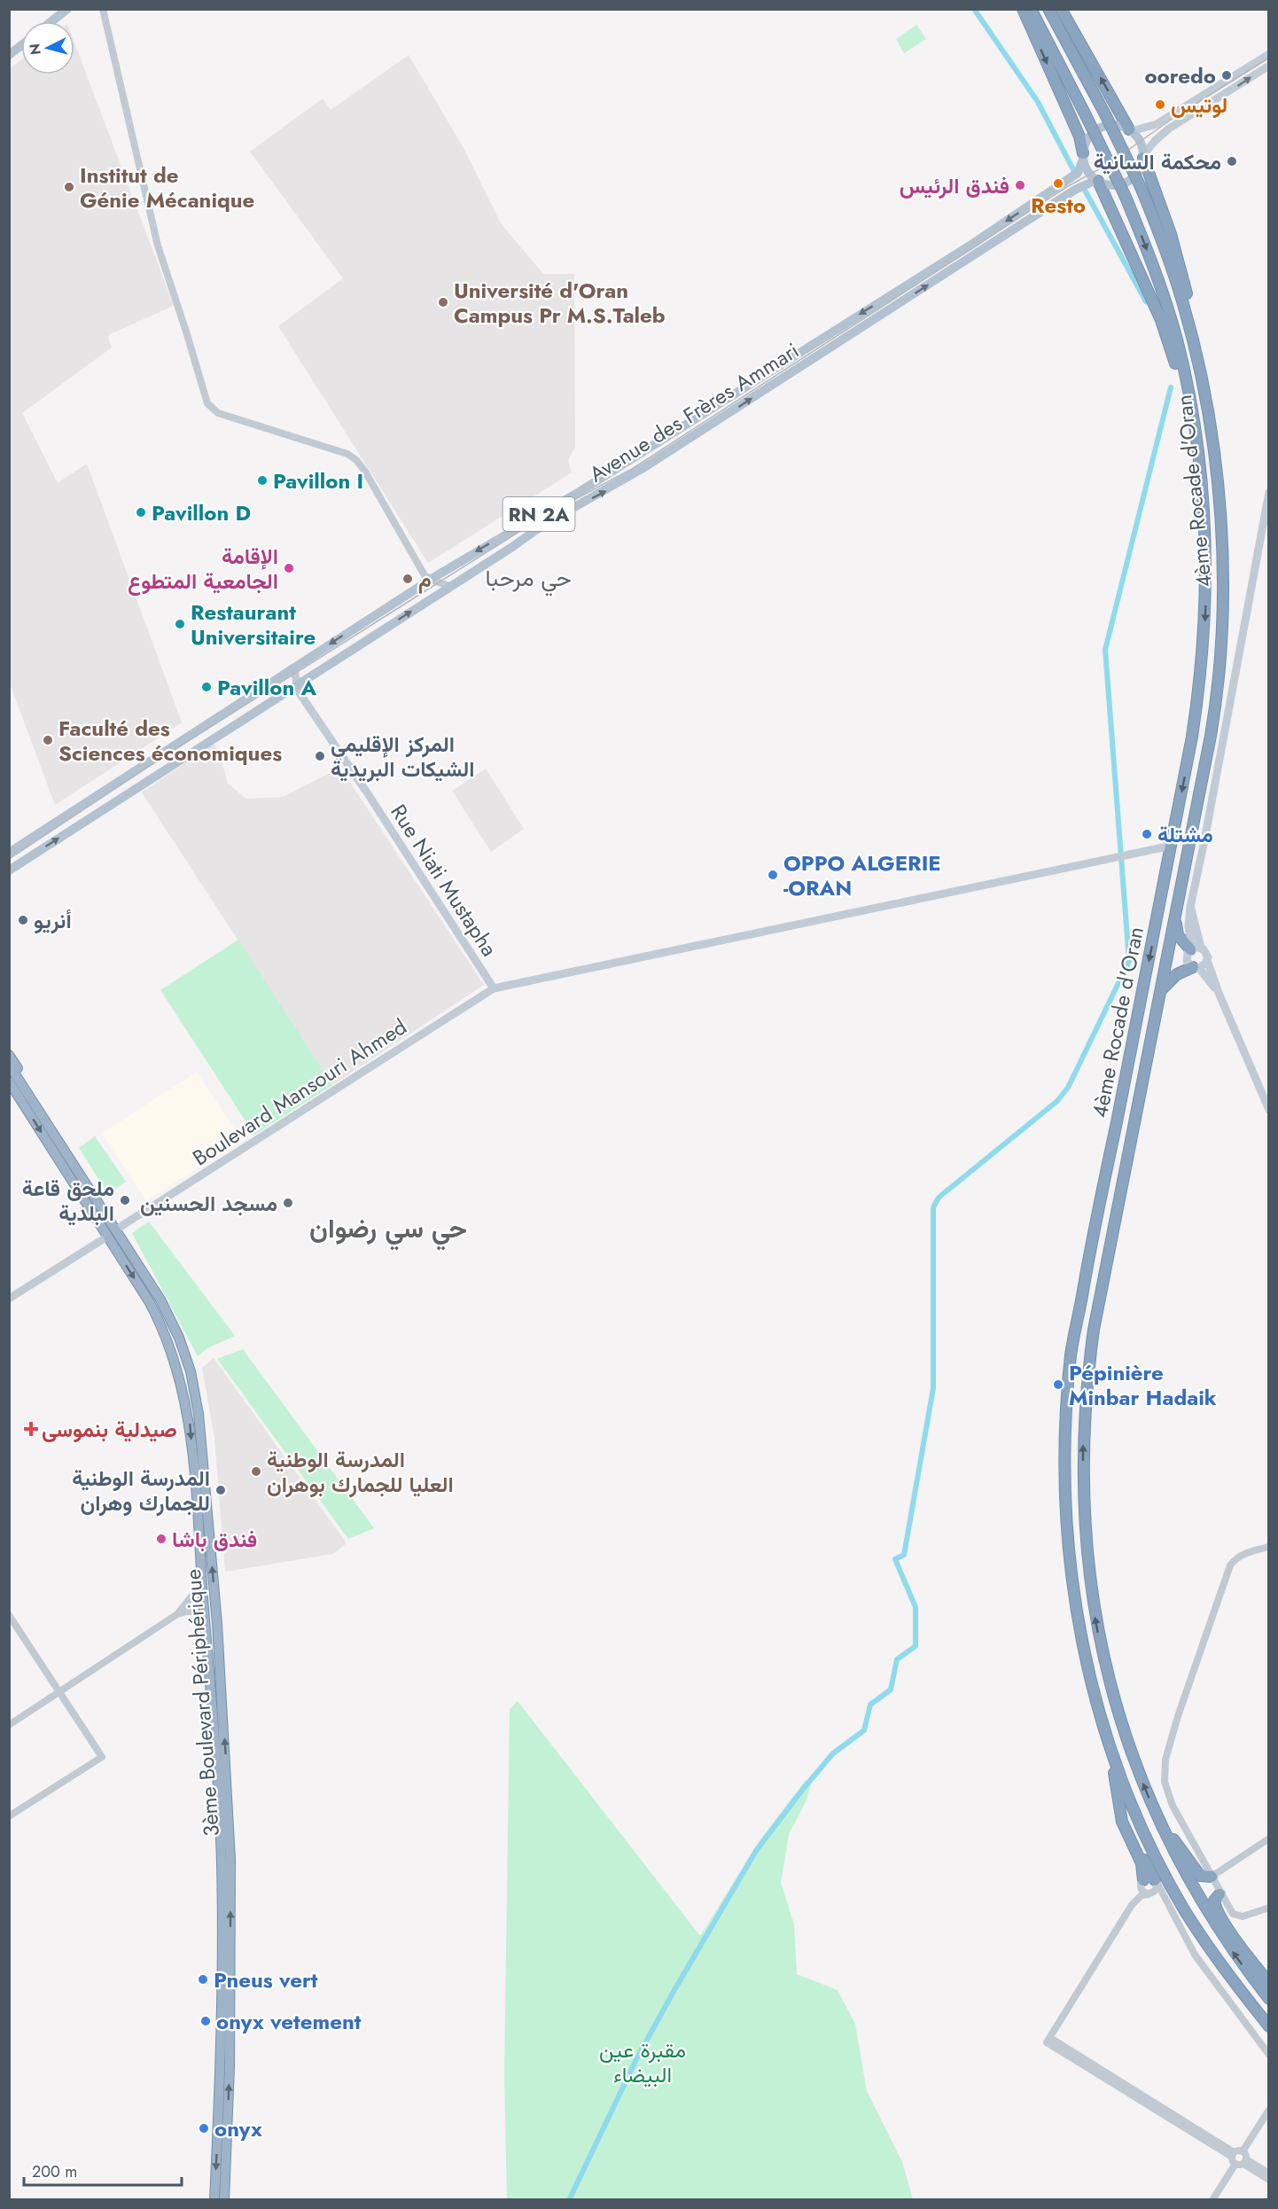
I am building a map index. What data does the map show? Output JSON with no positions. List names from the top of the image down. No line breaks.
{"streets":{"highway":["4ème Rocade d'Oran","3ème Boulevard Périphérique"],"main road":["Avenue des Frères Ammari","RN 2A","Rue Niati Mustapha","Boulevard Mansouri Ahmed"]},"crossings":[["Avenue des Frères Ammari","Rue Niati Mustapha"],["Rue Niati Mustapha","Boulevard Mansouri Ahmed"],["Boulevard Mansouri Ahmed","3ème Boulevard Périphérique"]],"districts":["حي مرحبا","حي سي رضوان"],"parks":["مقبرة عين البيضاء"],"places":{"other":["ooredo","لوتيس","محكمة السانية","Resto","فندق الرئيس","Institut de Génie Mécanique","Université d'Oran Campus Pr M.S.Taleb","Pavillon I","Pavillon D","الإقامة الجامعية المتطوع","م","Restaurant Universitaire","Pavillon A","Faculté des Sciences économiques","المركز الإقليمي الشيكات البريدية","مشتلة","OPPO ALGERIE -ORAN","أنريو","ملحق قاعة البلدية","مسجد الحسنين","Pépinière Minbar Hadaik","المدرسة الوطنية العليا للجمارك بوهران","المدرسة الوطنية للجمارك وهران","فندق باشا","Pneus vert","onyx vetement","onyx"],"health":["صيدلية بنموسى"]},"scale_bar":"200 m","north":"left"}
